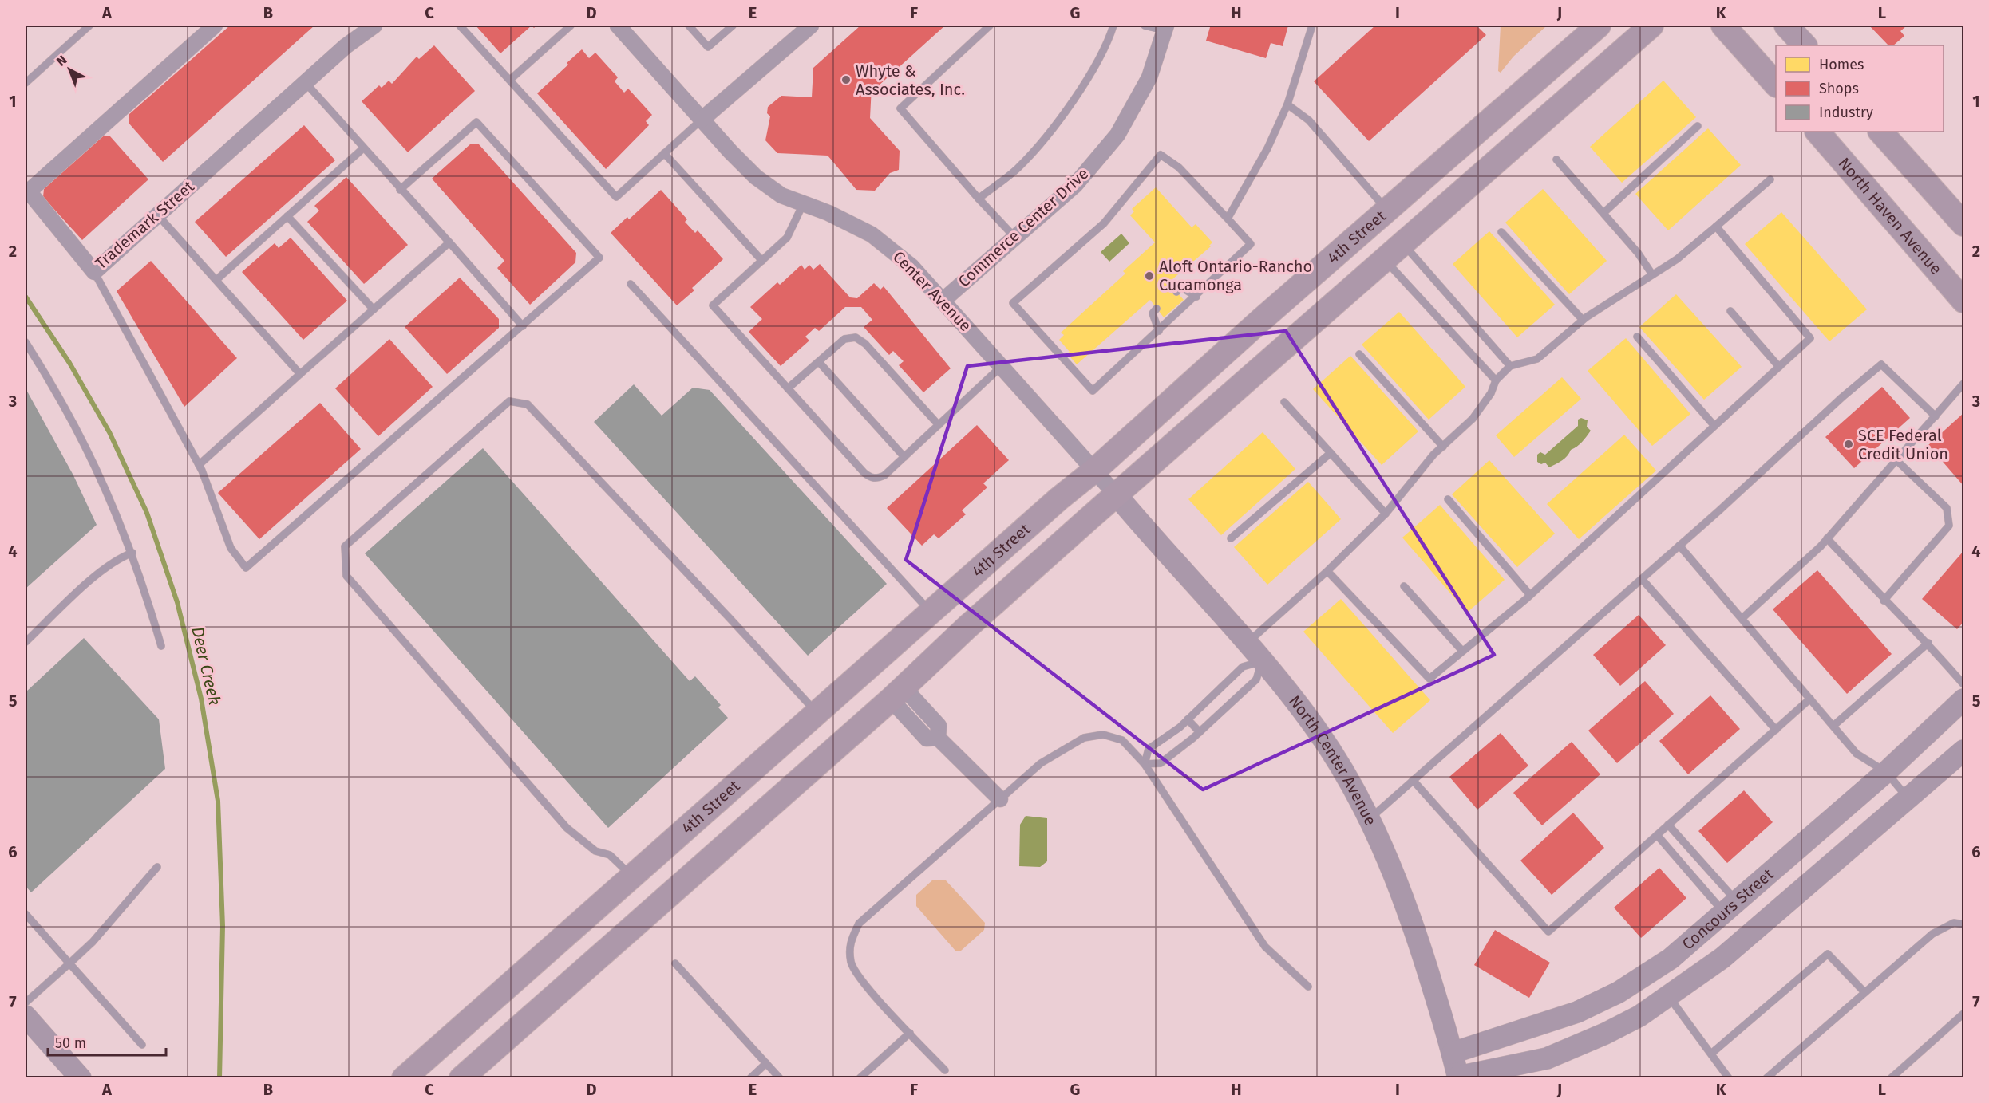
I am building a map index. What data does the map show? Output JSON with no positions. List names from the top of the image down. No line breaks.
{"streets":{"main road":["North Haven Avenue","4th Street"],"street":["Trademark Street","Commerce Center Drive","Center Avenue","North Center Avenue","Concours Street"]},"crossings":[["Commerce Center Drive","Center Avenue"],["4th Street","Center Avenue"],["Center Avenue","North Center Avenue"],["North Center Avenue","Concours Street"]],"water":["Deer Creek"],"places":["Whyte & Associates, Inc.","Aloft Ontario-Rancho Cucamonga","SCE Federal Credit Union"],"legend":["Homes","Shops","Industry"],"scale_bar":"50 m","north":"top left","grid":{"columns":["A","B","C","D","E","F","G","H","I","J","K","L"],"rows":["1","2","3","4","5","6","7"]}}
